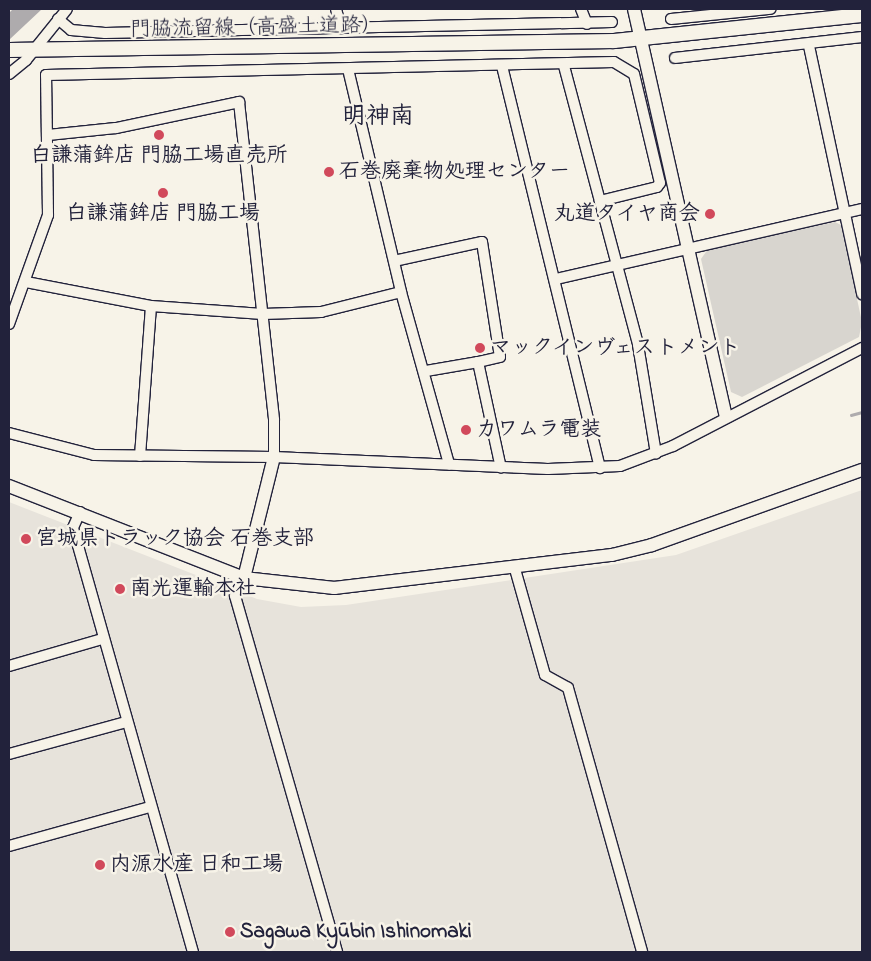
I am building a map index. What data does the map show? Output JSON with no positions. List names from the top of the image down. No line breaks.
{"streets":{"main road":["門脇流留線（高盛土道路）"]},"districts":["明神南"],"places":["白謙蒲鉾店 門脇工場直売所","石巻廃棄物処理センター","白謙蒲鉾店 門脇工場","丸道タイヤ商会","マックインヴェストメント","カワムラ電装","宮城県トラック協会 石巻支部","南光運輸本社","内源水産 日和工場","Sagawa Kyūbin Ishinomaki"]}
